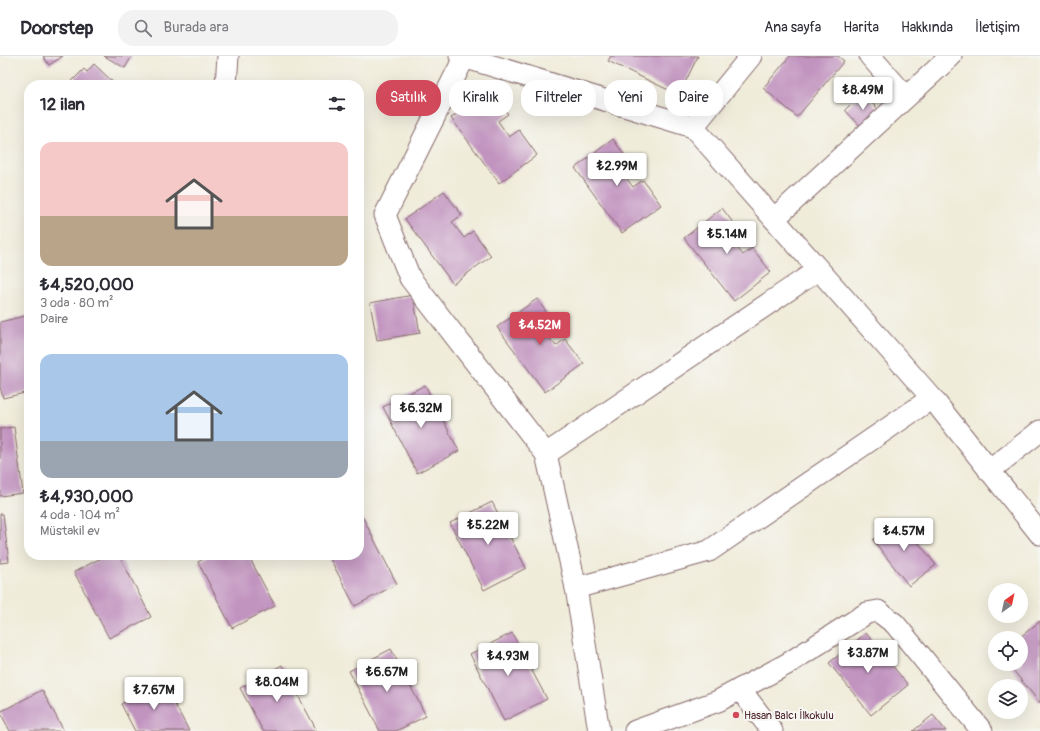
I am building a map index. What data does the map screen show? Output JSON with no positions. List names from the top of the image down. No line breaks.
{"places":["Hasan Balcı İlkokulu"],"north":"top right","page":{"header":"Doorstep","search":"Burada ara","nav":["Ana sayfa","Harita","Hakkında","İletişim"],"price":["₺8.49M","₺2.99M","₺5.14M","₺4.52M","₺6.32M","₺5.22M","₺4.57M","₺3.87M","₺4.93M","₺6.67M","₺8.04M","₺7.67M"],"chip":["Satılık","Kiralık","Filtreler","Yeni","Daire"],"heading":"12 ilan","list":[{"name":"₺4,520,000","note":"3 oda · 80 m² · Daire"},{"name":"₺4,930,000","note":"4 oda · 104 m² · Müstakil ev"}]}}
